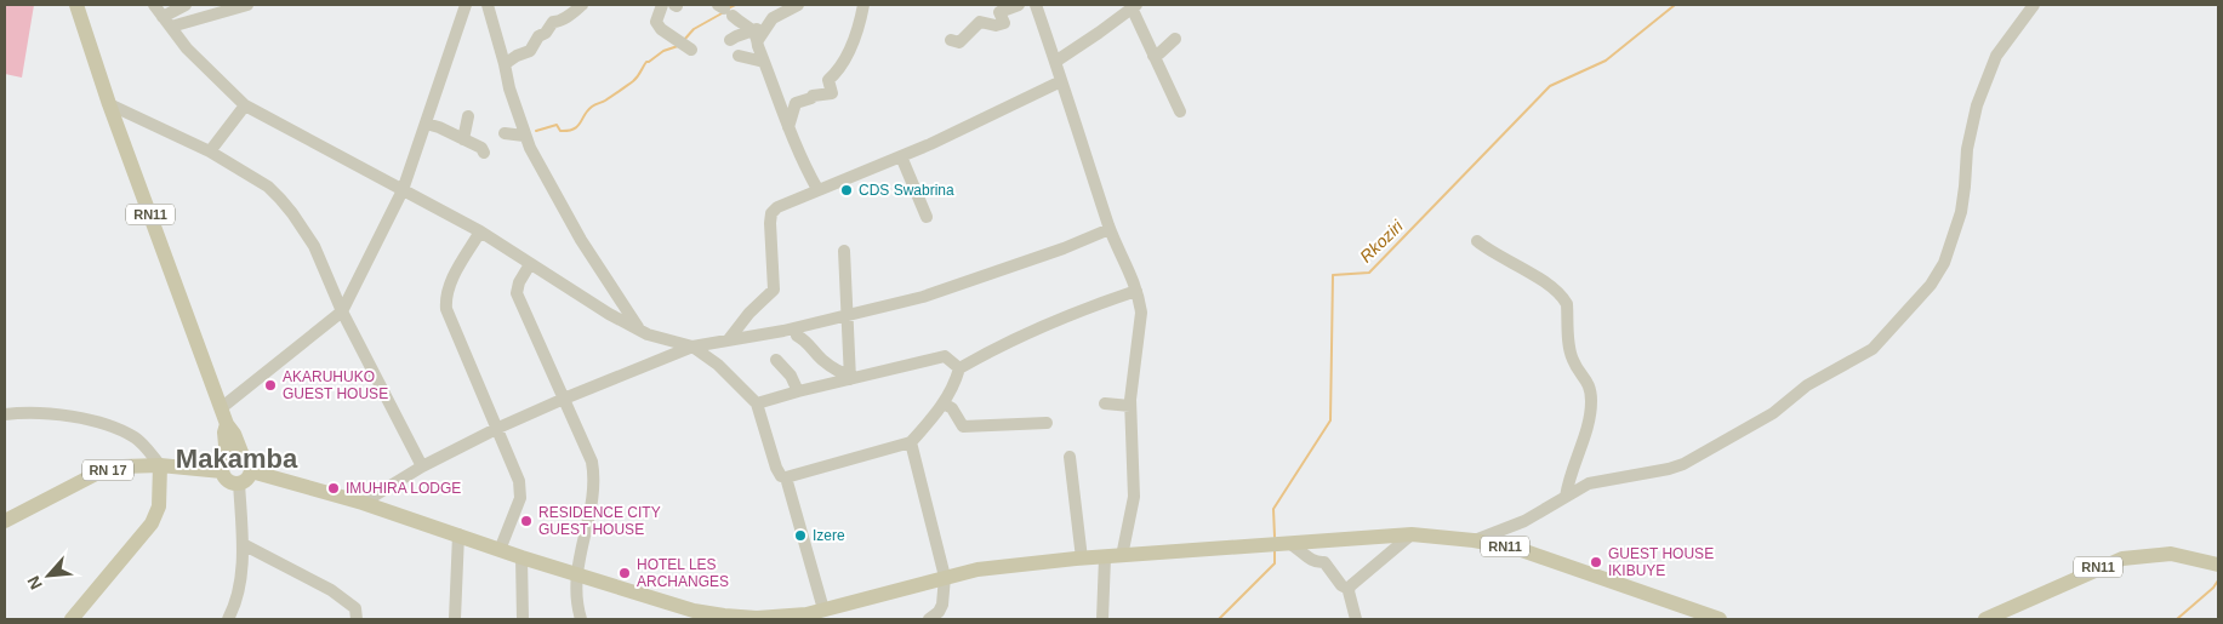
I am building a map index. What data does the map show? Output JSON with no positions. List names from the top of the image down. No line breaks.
{"streets":{"main road":["RN11","RN 17"]},"crossings":[["RN11","RN 17"]],"districts":["Makamba"],"water":["Rkoziri"],"places":["CDS Swabrina","AKARUHUKO GUEST HOUSE","IMUHIRA LODGE","RESIDENCE CITY GUEST HOUSE","Izere","GUEST HOUSE IKIBUYE","HOTEL LES ARCHANGES"],"north":"bottom left"}
